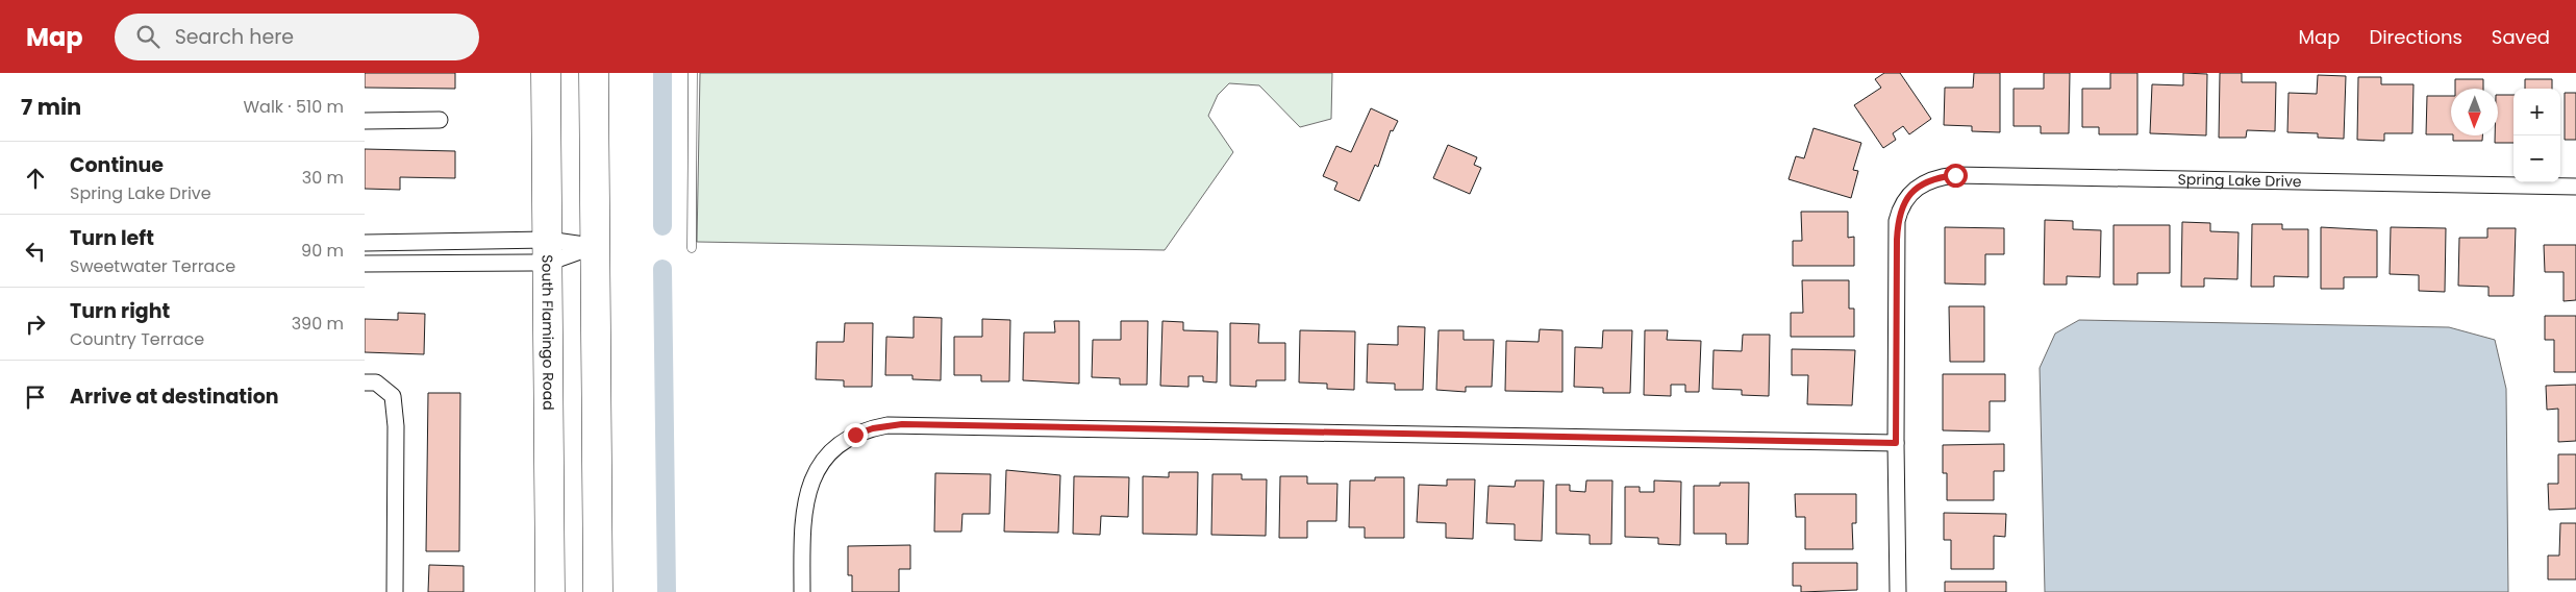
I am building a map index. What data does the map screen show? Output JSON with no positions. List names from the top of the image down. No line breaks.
{"streets":{"highway":["South Flamingo Road"],"street":["Spring Lake Drive"]},"north":"bottom","page":{"header":"Map","search":"Search here","nav":["Map","Directions","Saved"],"heading":["7 min","Walk · 510 m"],"map_buttons":["+","−"],"list":[["Continue","Spring Lake Drive","30 m"],["Turn left","Sweetwater Terrace","90 m"],["Turn right","Country Terrace","390 m"],"Arrive at destination"]}}
